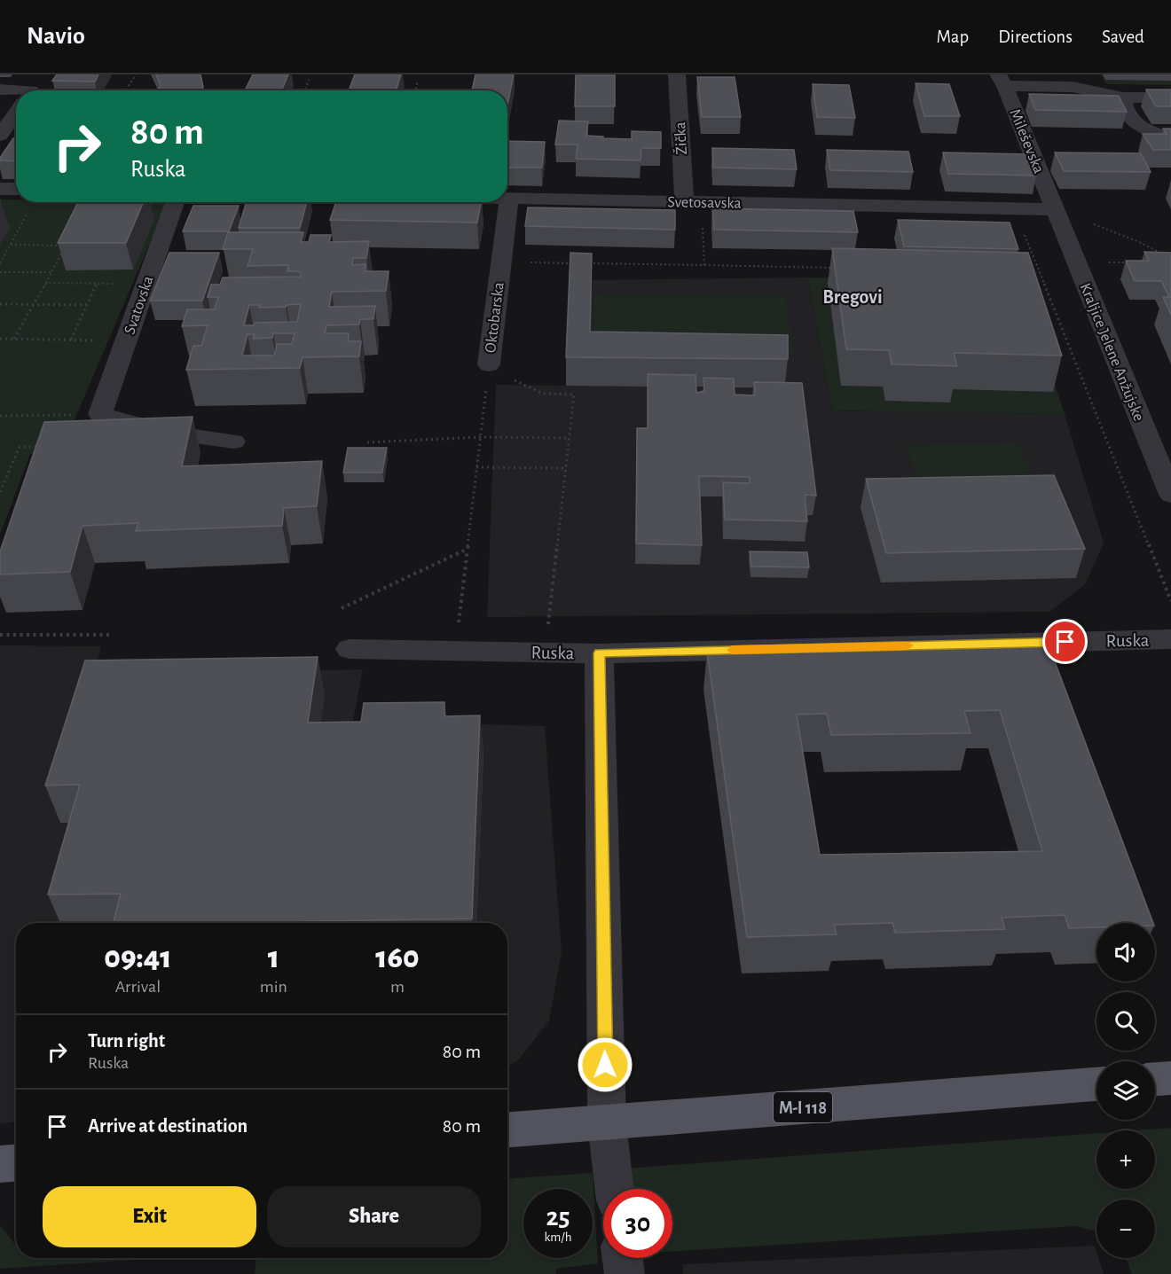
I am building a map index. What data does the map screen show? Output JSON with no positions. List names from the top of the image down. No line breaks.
{"streets":{"main road":["M-I 118"],"street":["Žička","Mileševska","Svetosavska","Svatovska","Oktobarska","Kraljice Jelene Anžujske","Ruska"]},"crossings":[["Žička","Svetosavska"],["Mileševska","Svetosavska"],["Mileševska","Kraljice Jelene Anžujske"],["Svetosavska","Oktobarska"],["Svetosavska","Kraljice Jelene Anžujske"]],"districts":["Bregovi"],"page":{"header":"Navio","nav":["Map","Directions","Saved"],"turn":["80 m","Ruska"],"map_buttons":["+","−"],"eta":["09:41","Arrival","1","min","160","m"],"list":[{"name":"Turn right","note":"Ruska","value":"80 m"},{"name":"Arrive at destination","value":"80 m"}],"buttons":["Exit","Share"],"speed":"25 km/h","limit":"30"}}
